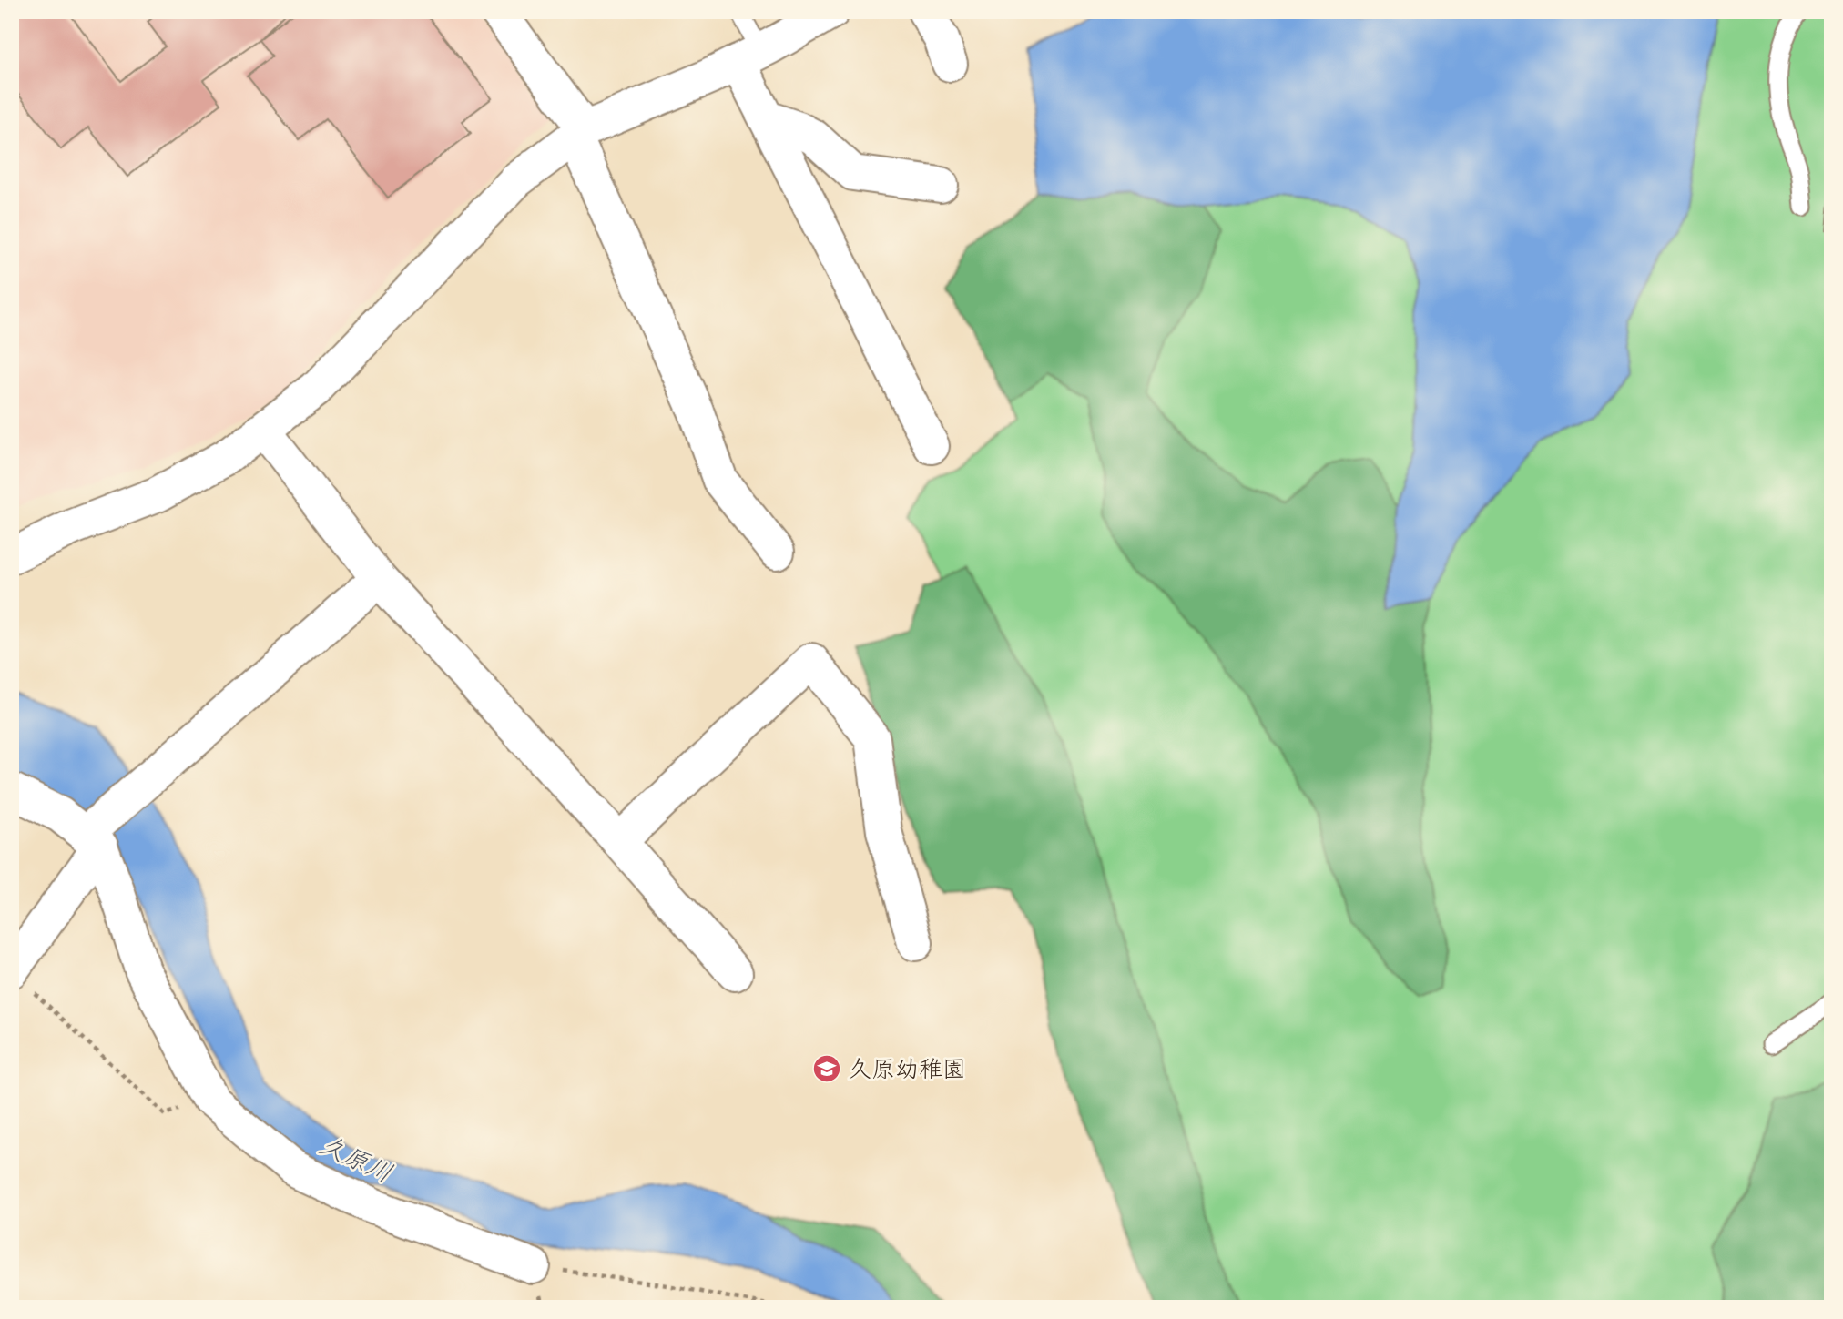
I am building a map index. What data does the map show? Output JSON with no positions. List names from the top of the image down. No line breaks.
{"water":["久原川"],"places":{"school or university":["久原幼稚園"]}}
